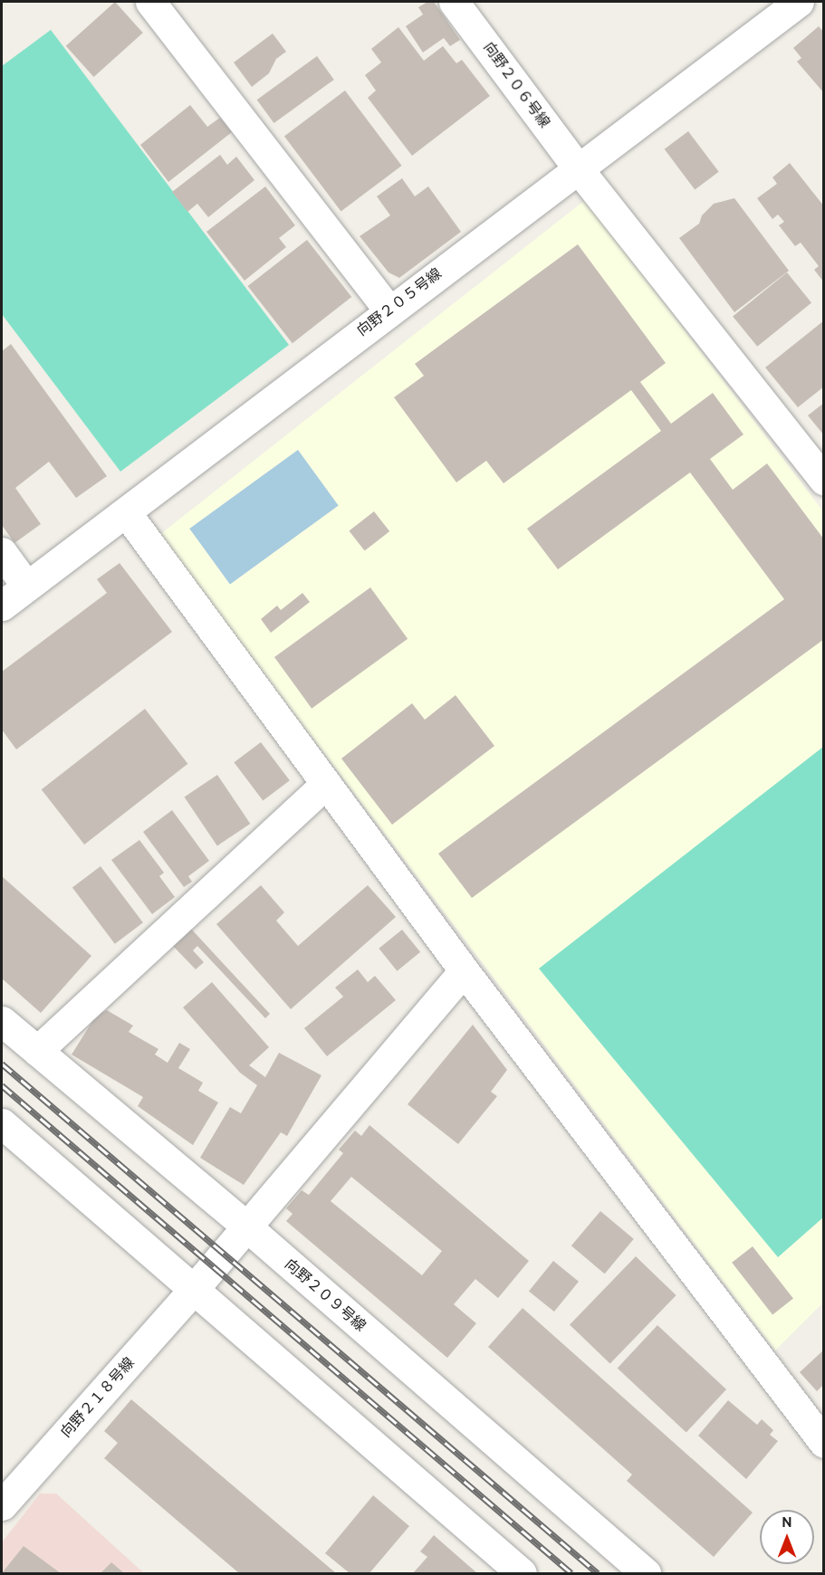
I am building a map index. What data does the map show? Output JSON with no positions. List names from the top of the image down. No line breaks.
{"streets":{"street":["向野２０６号線","向野２０５号線","向野２０９号線","向野２１８号線"]},"crossings":[["向野２０６号線","向野２０５号線"],["向野２０９号線","向野２１８号線"]],"north":"top"}
